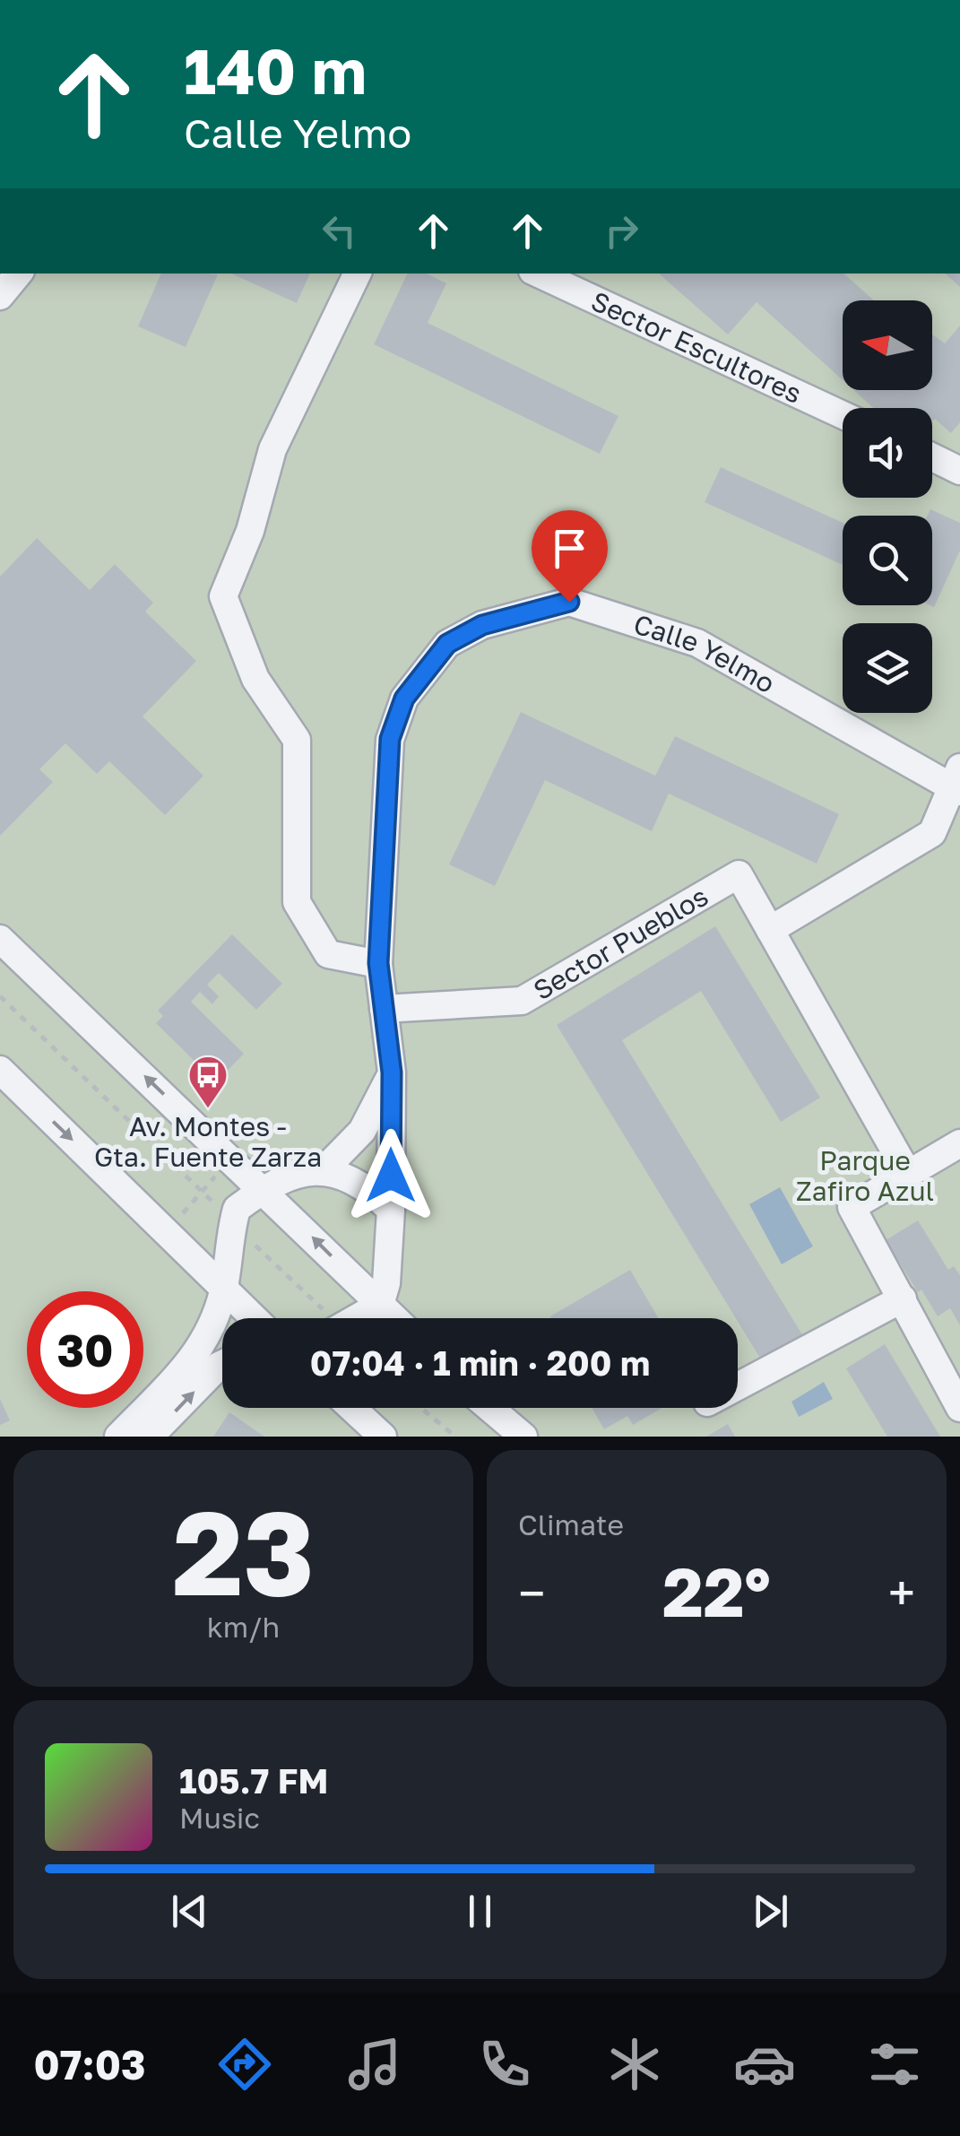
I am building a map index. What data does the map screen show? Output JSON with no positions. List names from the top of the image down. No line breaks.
{"streets":{"street":["Sector Escultores","Calle Yelmo","Sector Pueblos"]},"crossings":[["Calle Yelmo","Sector Pueblos"]],"parks":["Parque Zafiro Azul"],"places":{"bus stop":["Av. Montes - Gta. Fuente Zarza"]},"north":"left","page":{"turn":["140 m","Calle Yelmo"],"limit":"30","trip":"07:04 · 1 min · 200 m","tile":[["23","km/h"],"Climate"],"heat":["−","22°","+"],"song":["105.7 FM","Music"],"tabs":"07:03"}}
